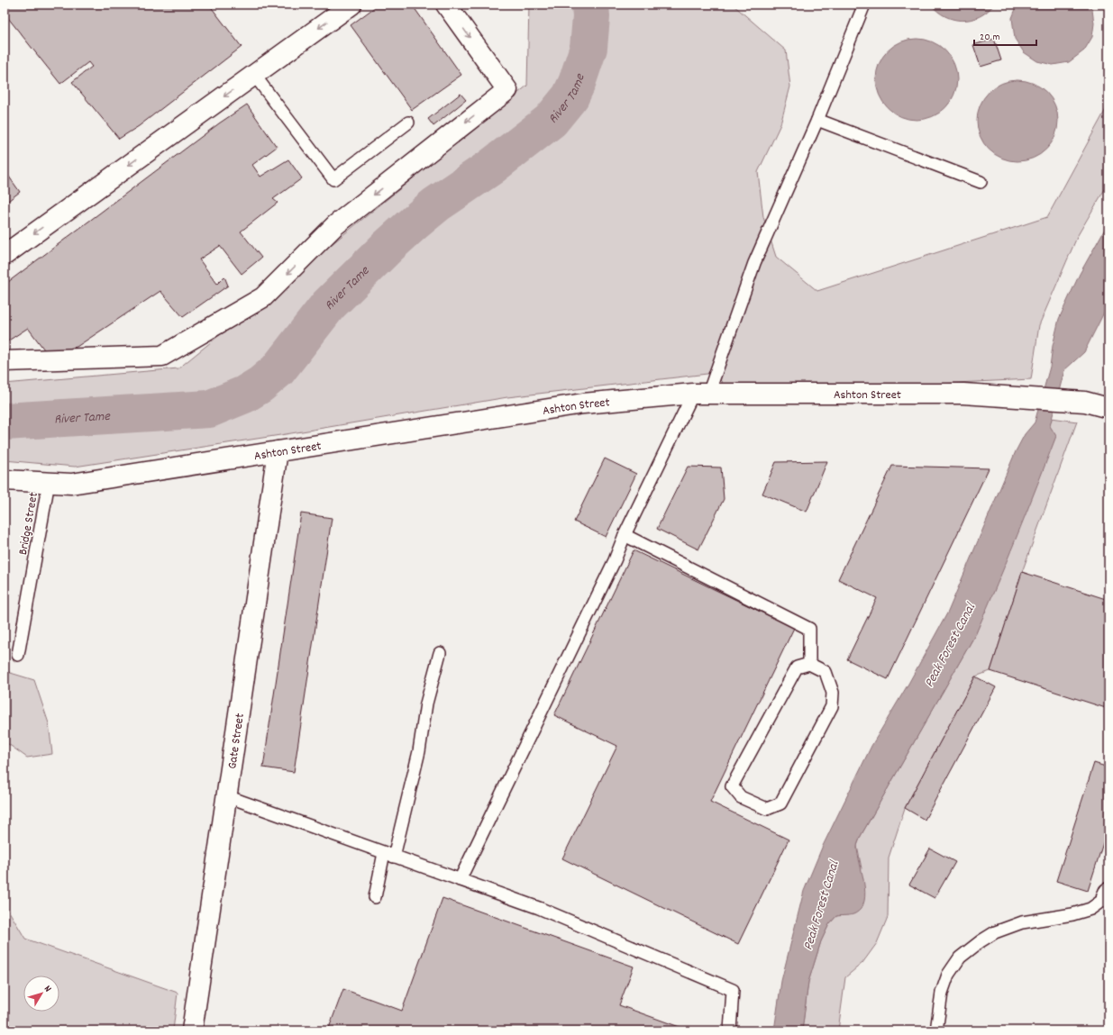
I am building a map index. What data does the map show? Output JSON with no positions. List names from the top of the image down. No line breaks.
{"streets":{"street":["Ashton Street","Gate Street"],"lane":["Bridge Street"]},"crossings":[["Ashton Street","Bridge Street"],["Ashton Street","Gate Street"]],"water":["River Tame","Peak Forest Canal"],"scale_bar":"20 m","north":"top right"}
